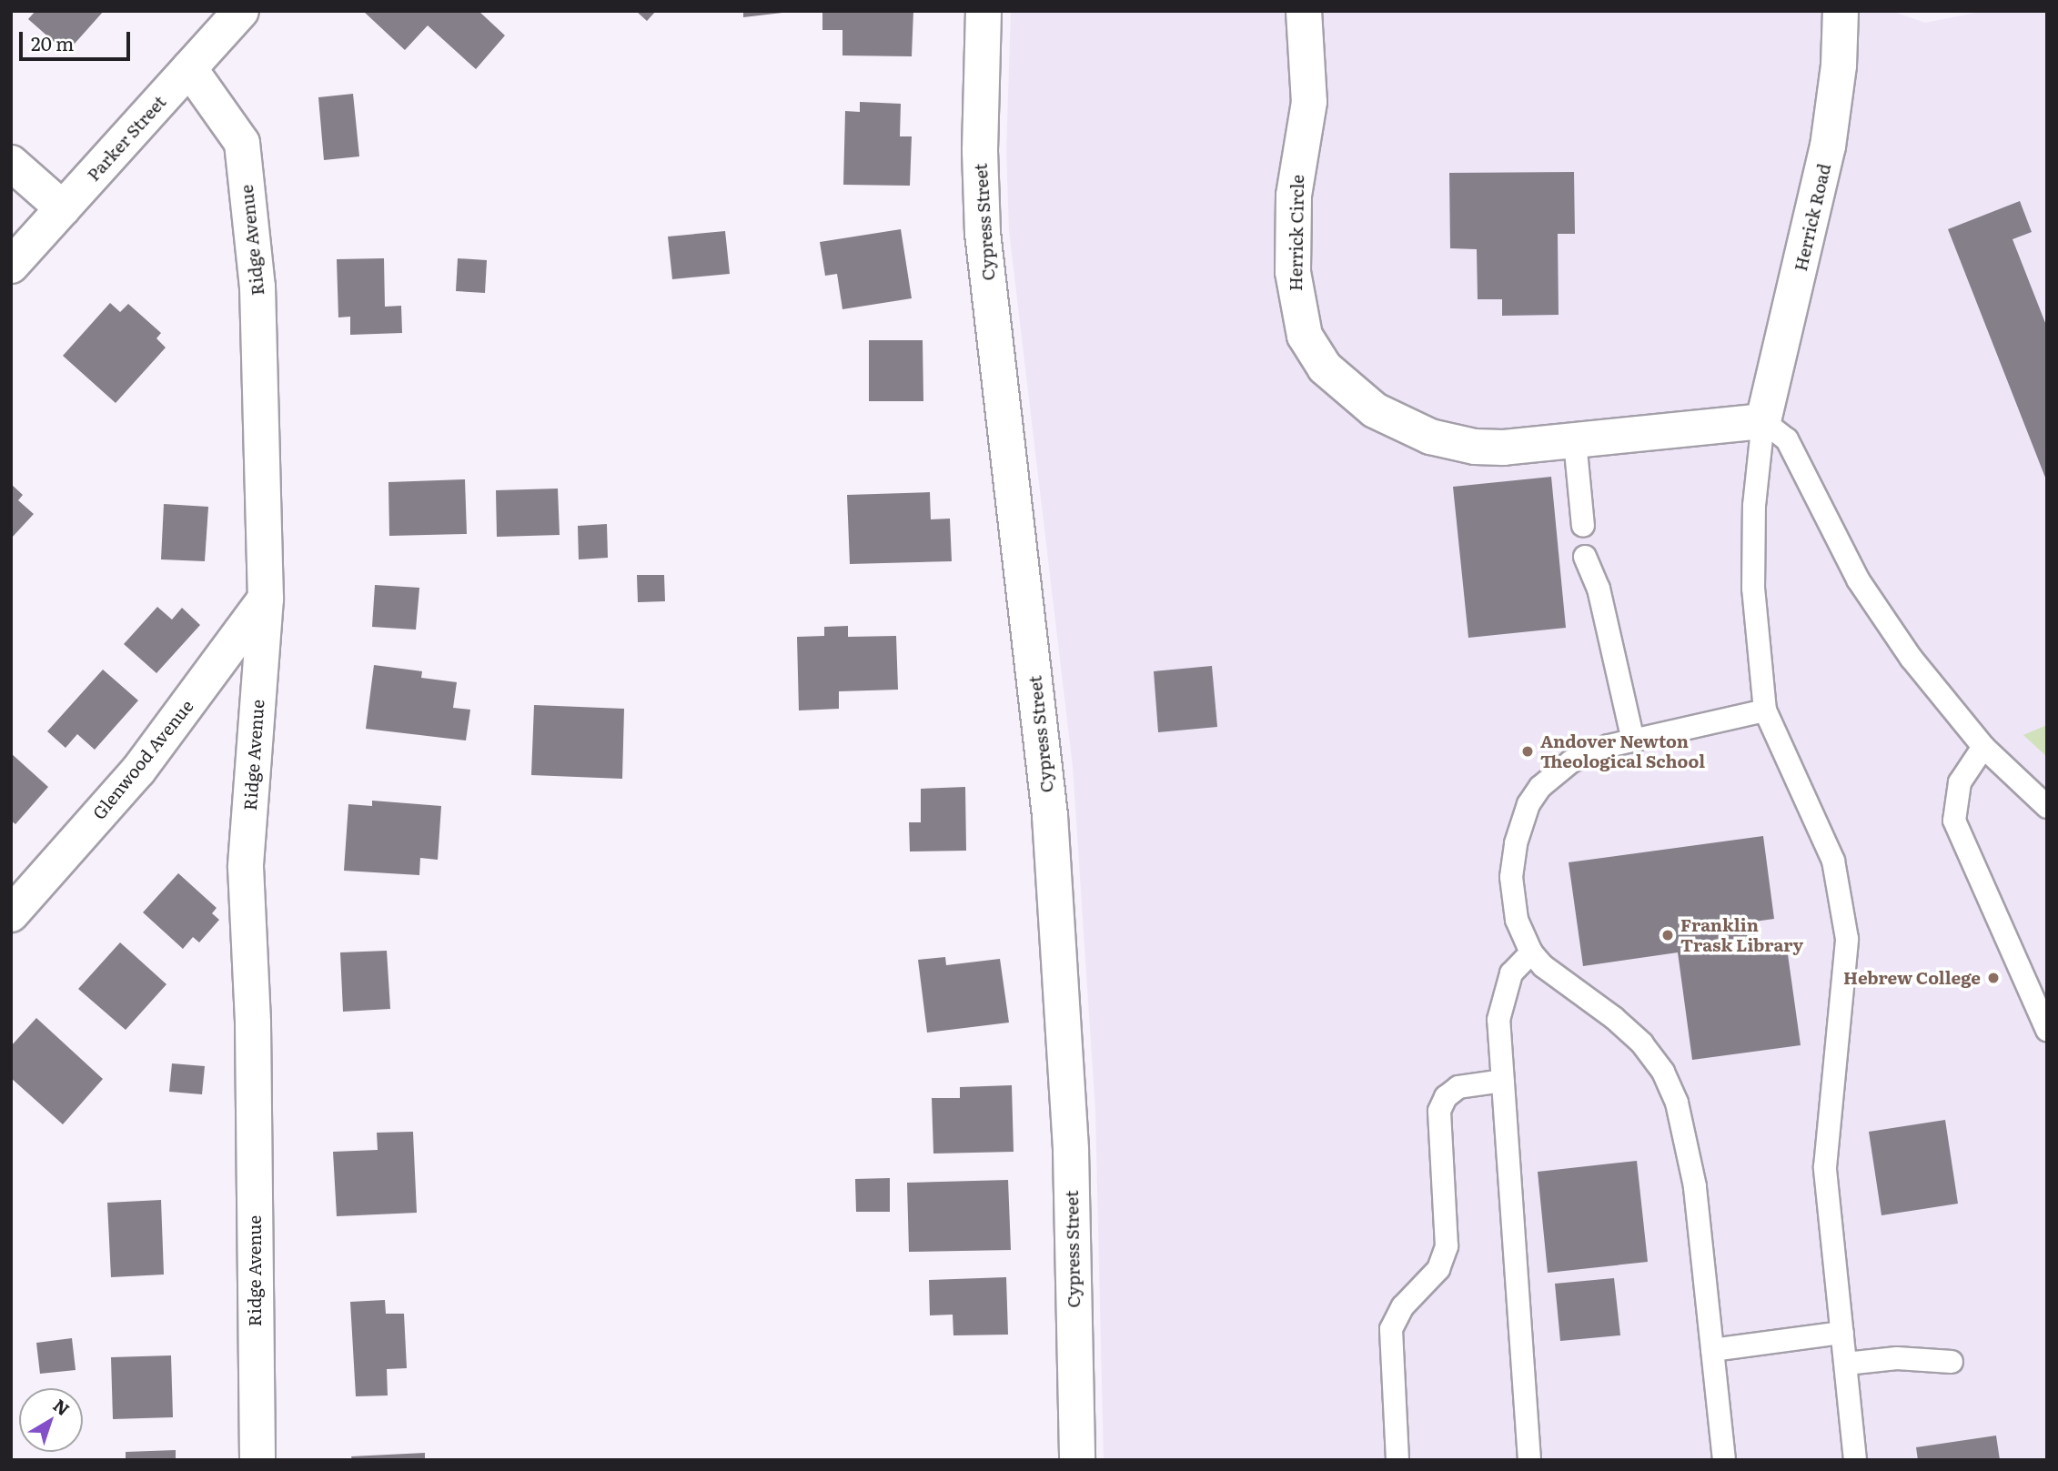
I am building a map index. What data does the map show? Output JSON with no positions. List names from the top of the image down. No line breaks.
{"streets":{"street":["Parker Street","Herrick Road","Cypress Street","Herrick Circle","Ridge Avenue","Glenwood Avenue"]},"crossings":[["Parker Street","Ridge Avenue"],["Herrick Road","Herrick Circle"],["Ridge Avenue","Glenwood Avenue"]],"places":["Andover Newton Theological School","Franklin Trask Library","Hebrew College"],"scale_bar":"20 m","north":"top right"}
